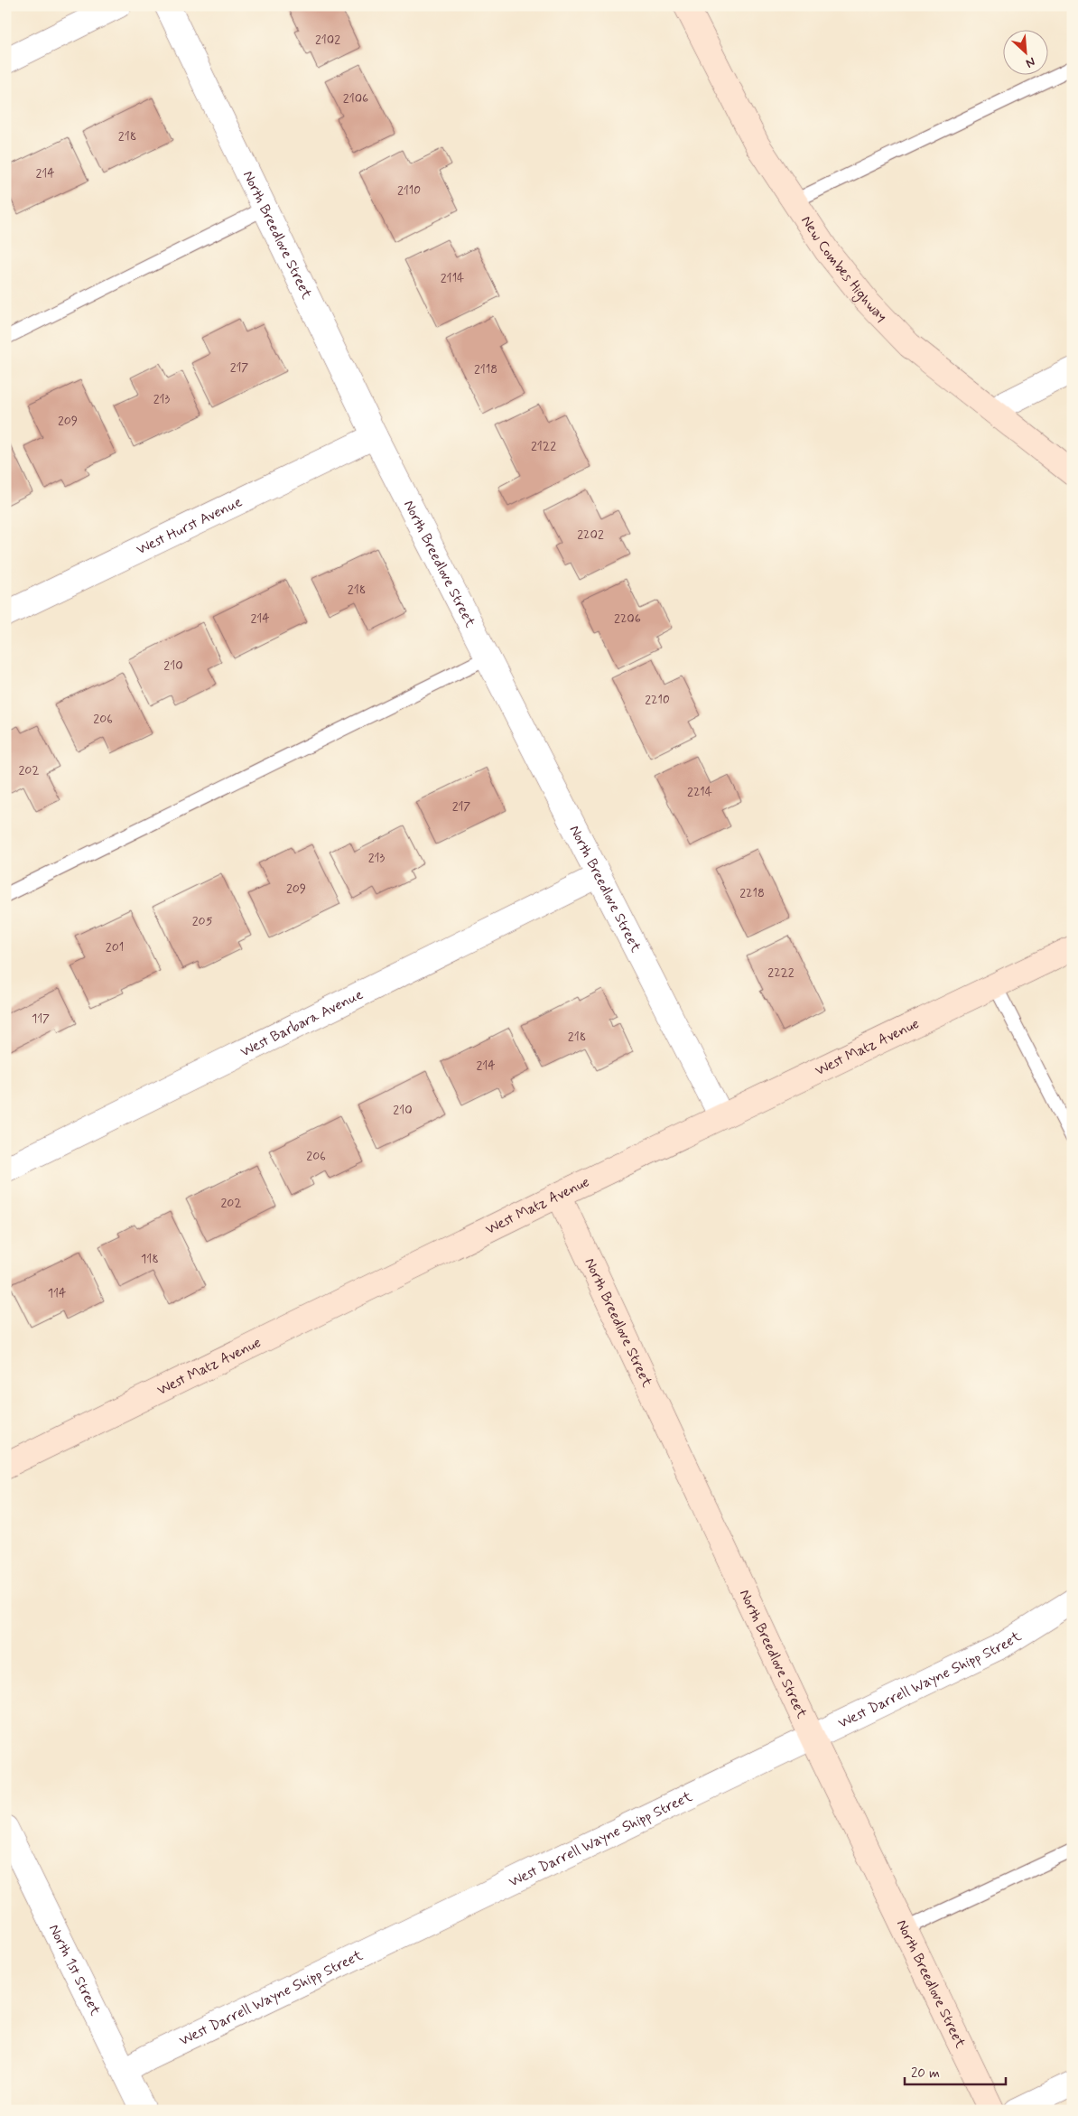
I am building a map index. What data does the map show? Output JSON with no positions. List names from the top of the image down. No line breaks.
{"streets":{"street":["North Breedlove Street","New Combes Highway","West Hurst Avenue","West Barbara Avenue","West Matz Avenue","West Darrell Wayne Shipp Street","North 1st Street"]},"crossings":[["North Breedlove Street","West Hurst Avenue"],["North Breedlove Street","West Barbara Avenue"],["North Breedlove Street","West Matz Avenue"],["North Breedlove Street","West Darrell Wayne Shipp Street"],["West Darrell Wayne Shipp Street","North 1st Street"]],"house_numbers":["2102","2106","218","214","2110","2114","217","2118","213","209","2122","2202","218","214","2206","210","2210","206","202","2214","217","213","209","2218","205","201","2222","117","218","214","210","206","202","118","114"],"scale_bar":"20 m","north":"bottom right"}
